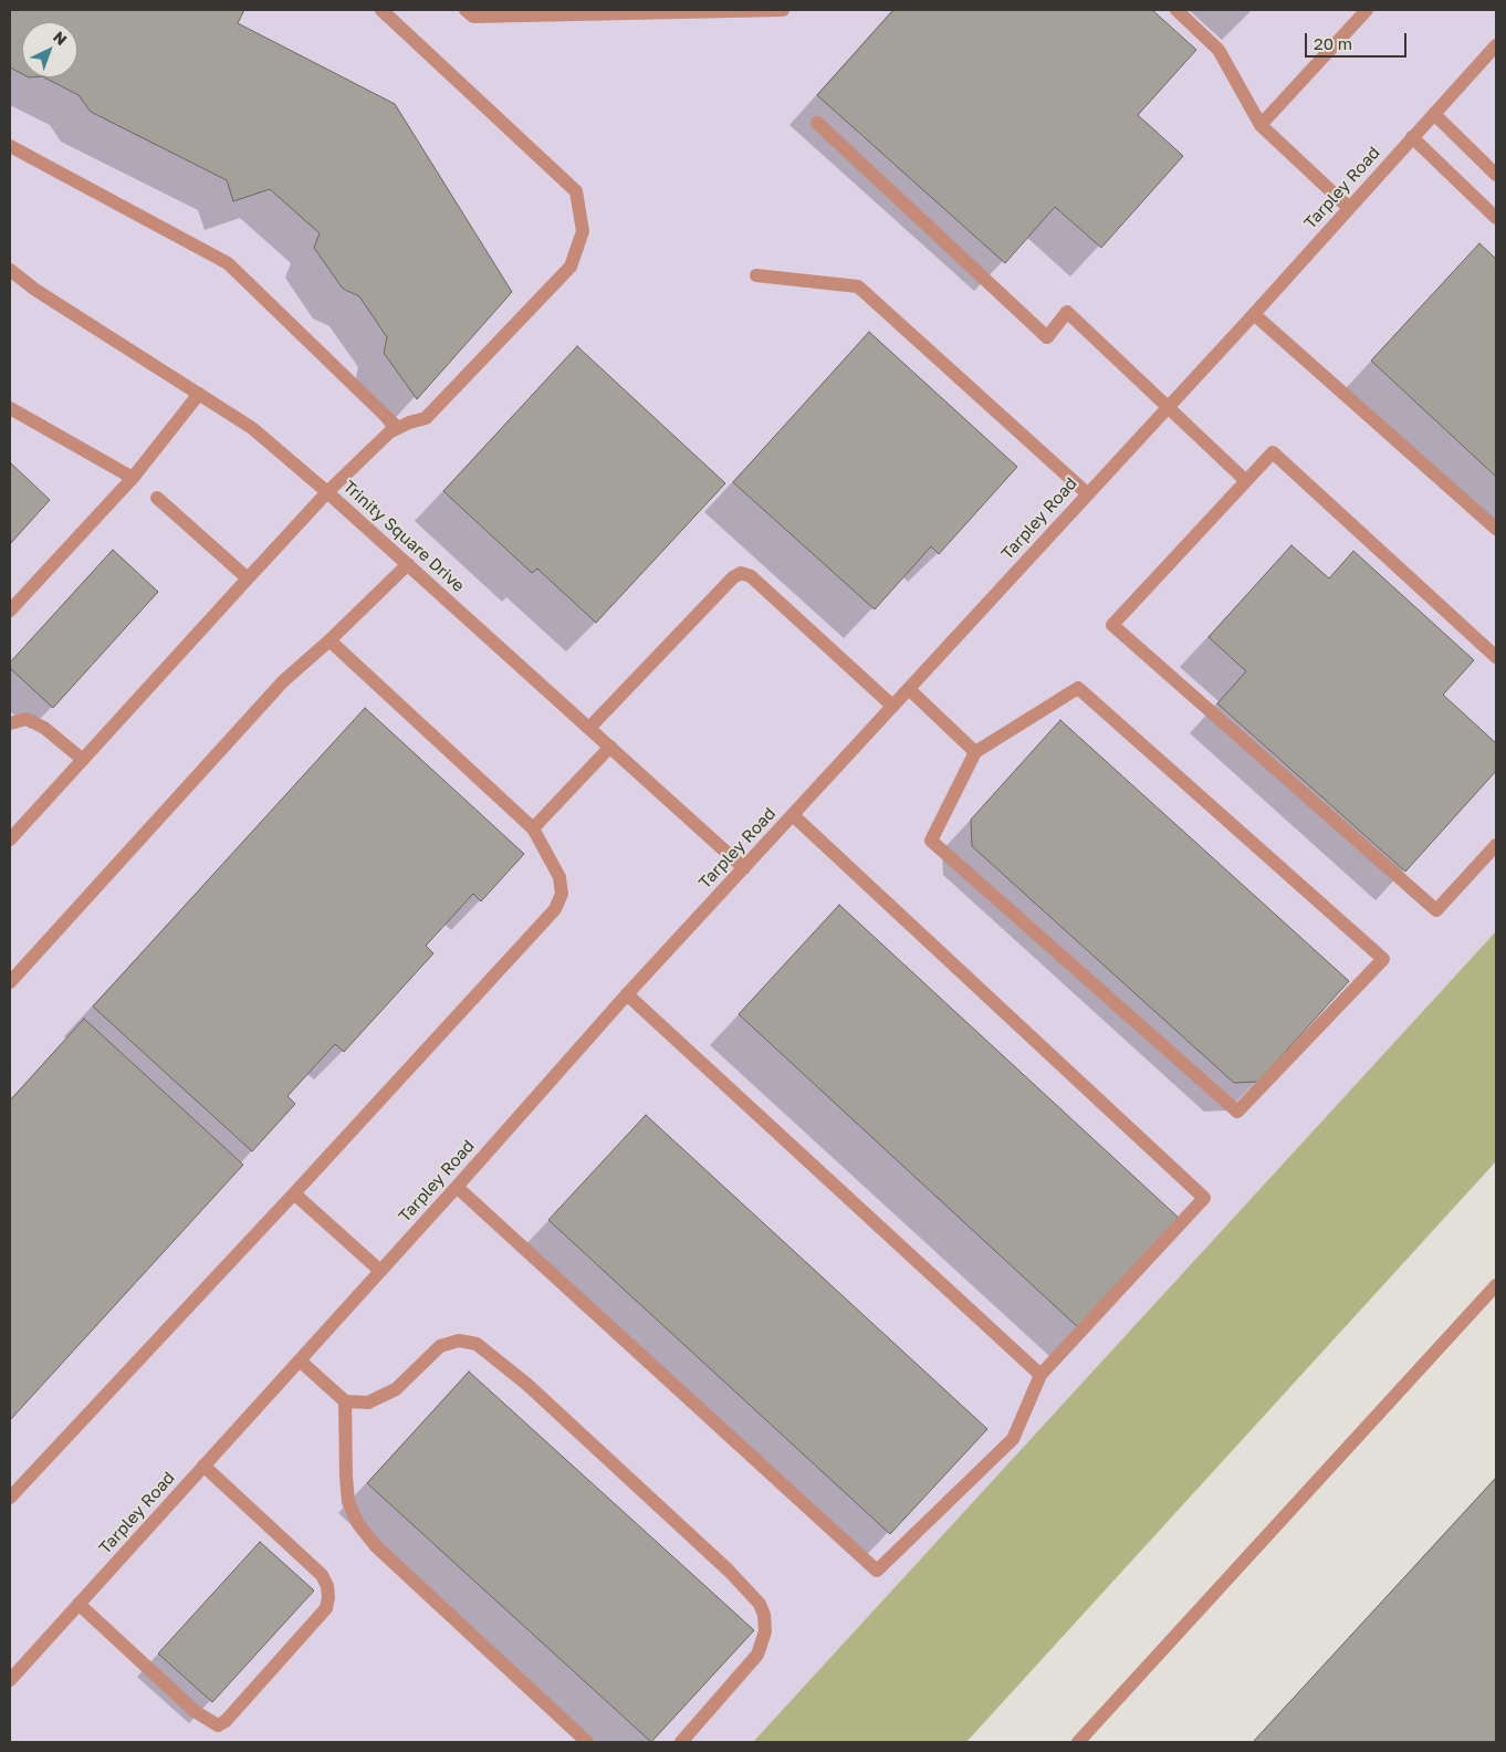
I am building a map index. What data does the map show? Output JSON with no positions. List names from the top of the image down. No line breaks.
{"streets":{"street":["Tarpley Road","Trinity Square Drive"]},"crossings":[["Tarpley Road","Trinity Square Drive"]],"scale_bar":"20 m","north":"top right"}
